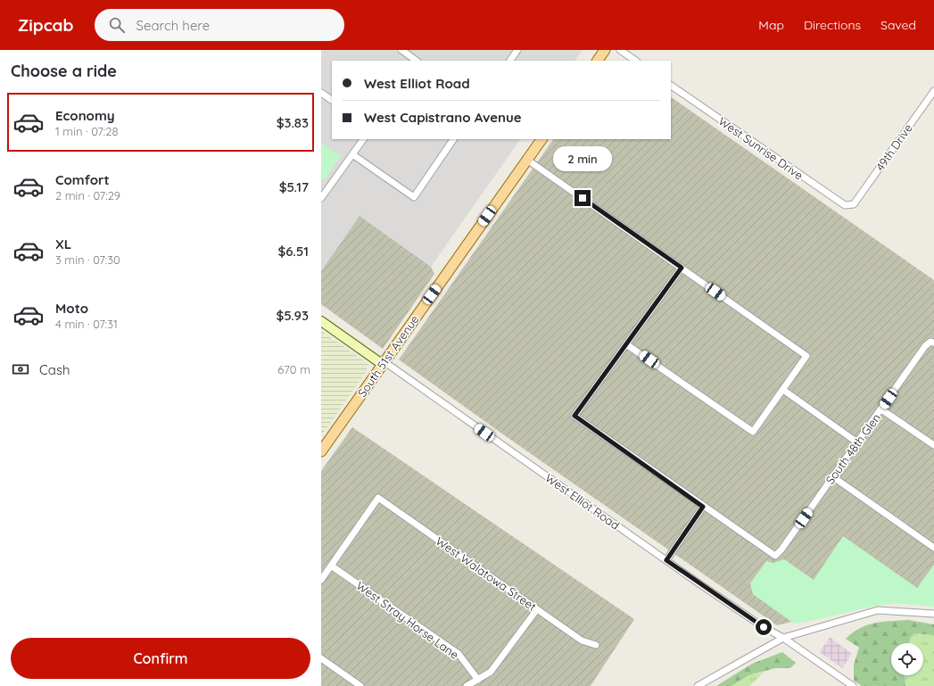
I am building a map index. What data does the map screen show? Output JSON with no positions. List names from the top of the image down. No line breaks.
{"streets":{"main road":["South 51st Avenue","West Elliot Road"],"street":["49th Drive","West Sunrise Drive","South 48th Glen","West Walatowa Street","West Stray Horse Lane"]},"crossings":[["49th Drive","West Sunrise Drive"],["South 51st Avenue","West Elliot Road"],["West Walatowa Street","West Stray Horse Lane"]],"page":{"header":"Zipcab","search":"Search here","nav":["Map","Directions","Saved"],"heading":"Choose a ride","banner":["West Elliot Road","West Capistrano Avenue"],"list":[{"name":"Economy","note":"1 min · 07:28","value":"$3.83"},{"name":"Comfort","note":"2 min · 07:29","value":"$5.17"},{"name":"XL","note":"3 min · 07:30","value":"$6.51"},{"name":"Moto","note":"4 min · 07:31","value":"$5.93"}],"bubble":"2 min","pay":["Cash","670 m"],"buttons":"Confirm"}}
